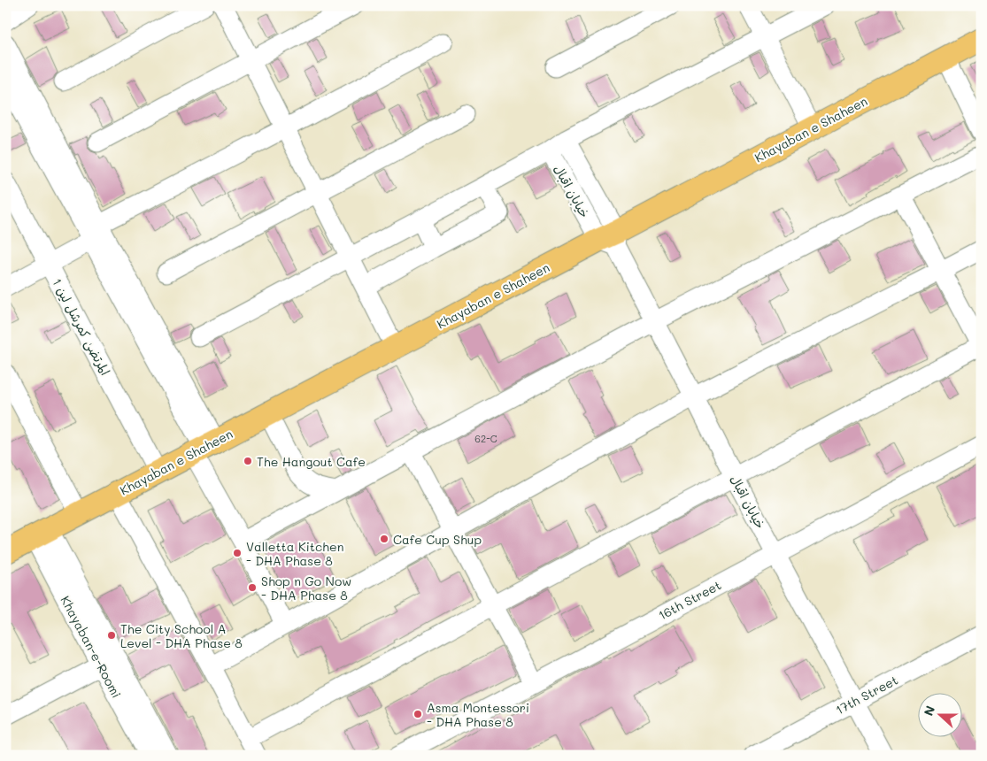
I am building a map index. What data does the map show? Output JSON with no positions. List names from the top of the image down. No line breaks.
{"streets":{"main road":["Khayaban e Shaheen"],"street":["خیابان اقبال","المرتضیٰ کمرشل لین 1","16th Street","Khayaban-e-Roomi","17th Street"]},"crossings":[["Khayaban e Shaheen","خیابان اقبال"],["Khayaban e Shaheen","المرتضیٰ کمرشل لین 1"],["Khayaban e Shaheen","Khayaban-e-Roomi"],["خیابان اقبال","16th Street"],["خیابان اقبال","17th Street"]],"places":["The Hangout Cafe","Cafe Cup Shup","Valletta Kitchen - DHA Phase 8","Shop n Go Now - DHA Phase 8","The City School A Level - DHA Phase 8","Asma Montessori - DHA Phase 8"],"house_numbers":["62-C"],"north":"left"}
